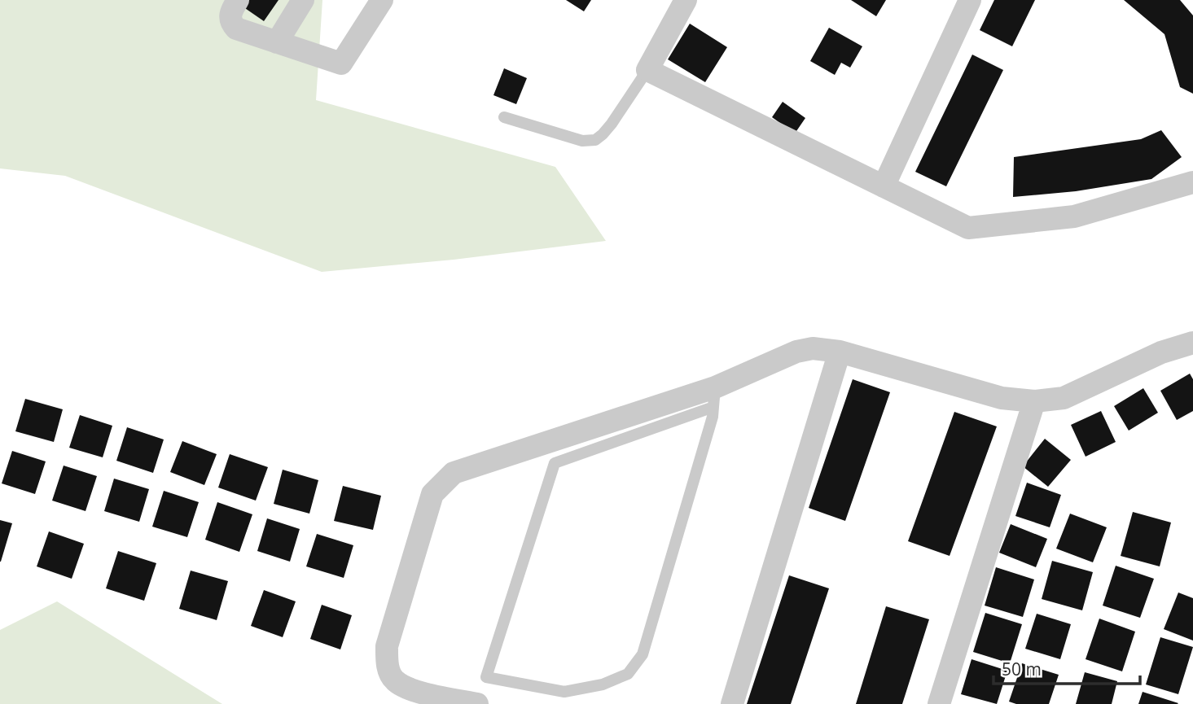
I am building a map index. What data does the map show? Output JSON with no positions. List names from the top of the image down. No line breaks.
{"scale_bar":"50 m"}
